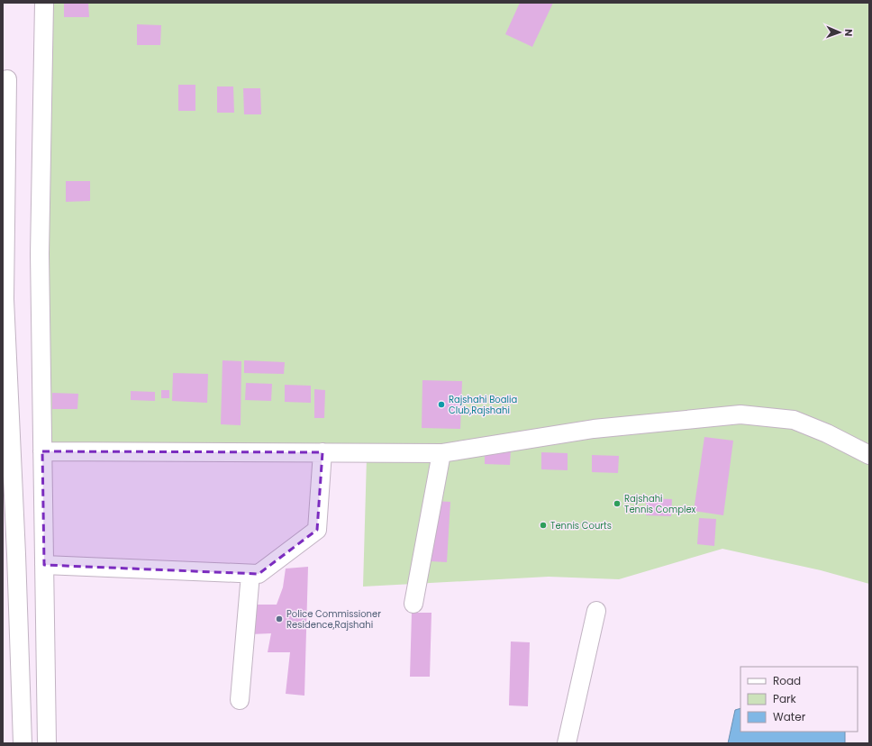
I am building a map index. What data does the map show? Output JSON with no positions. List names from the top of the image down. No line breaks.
{"places":["Rajshahi Boalia Club,Rajshahi","Rajshahi Tennis Complex","Tennis Courts","Police Commissioner Residence,Rajshahi"],"legend":["Road","Park","Water"],"north":"right"}
